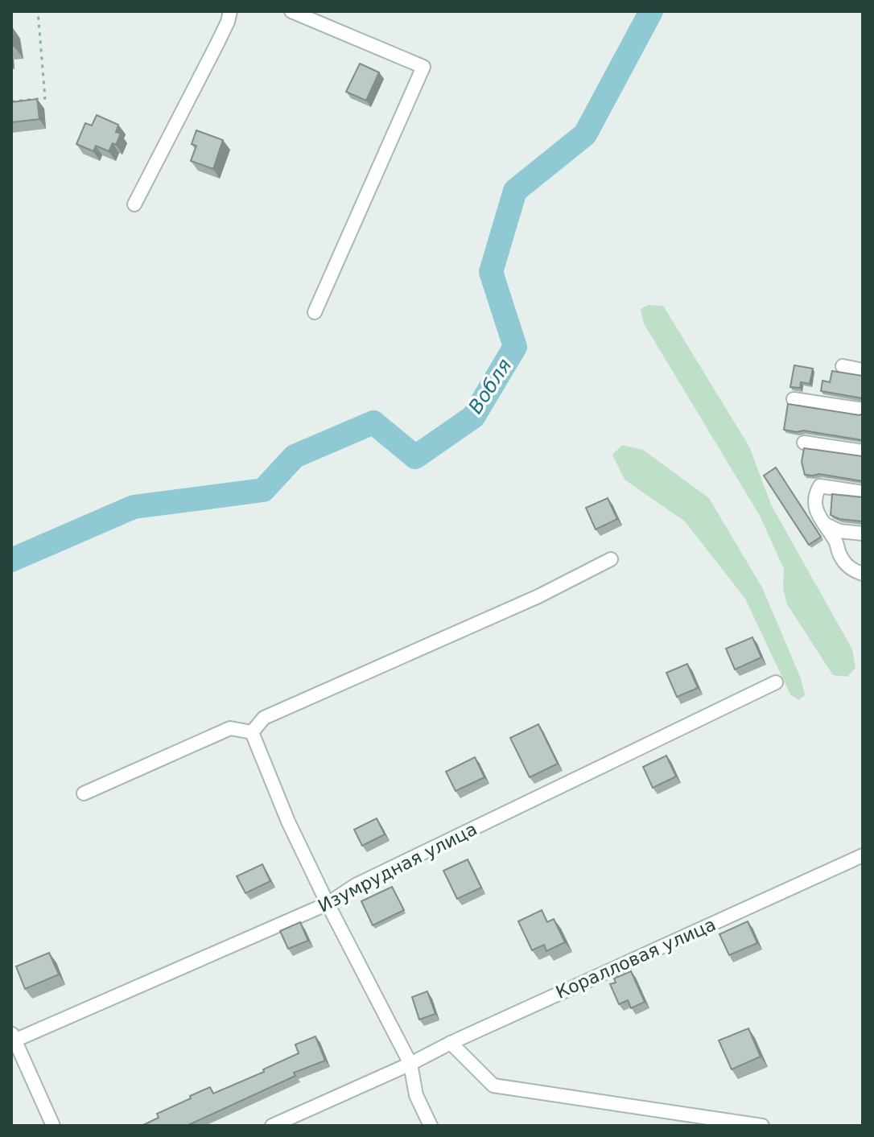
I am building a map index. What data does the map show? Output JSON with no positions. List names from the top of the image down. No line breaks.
{"streets":{"street":["Изумрудная улица","Коралловая улица"]},"water":["Вобля"]}
